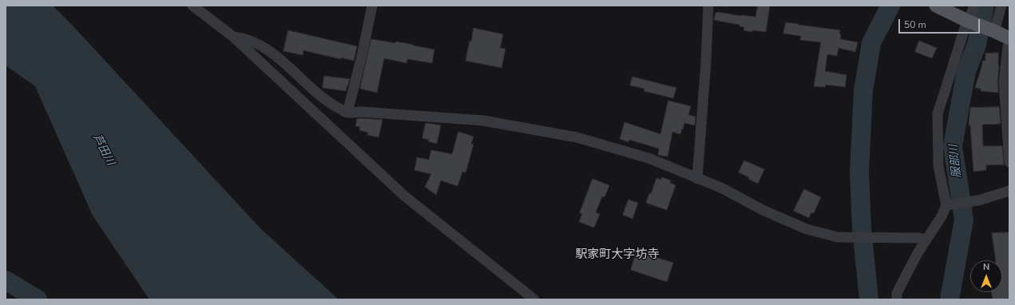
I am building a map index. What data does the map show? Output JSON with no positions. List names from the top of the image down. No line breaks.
{"districts":["駅家町大字坊寺"],"water":["芦田川","服部川"],"scale_bar":"50 m","north":"top"}
